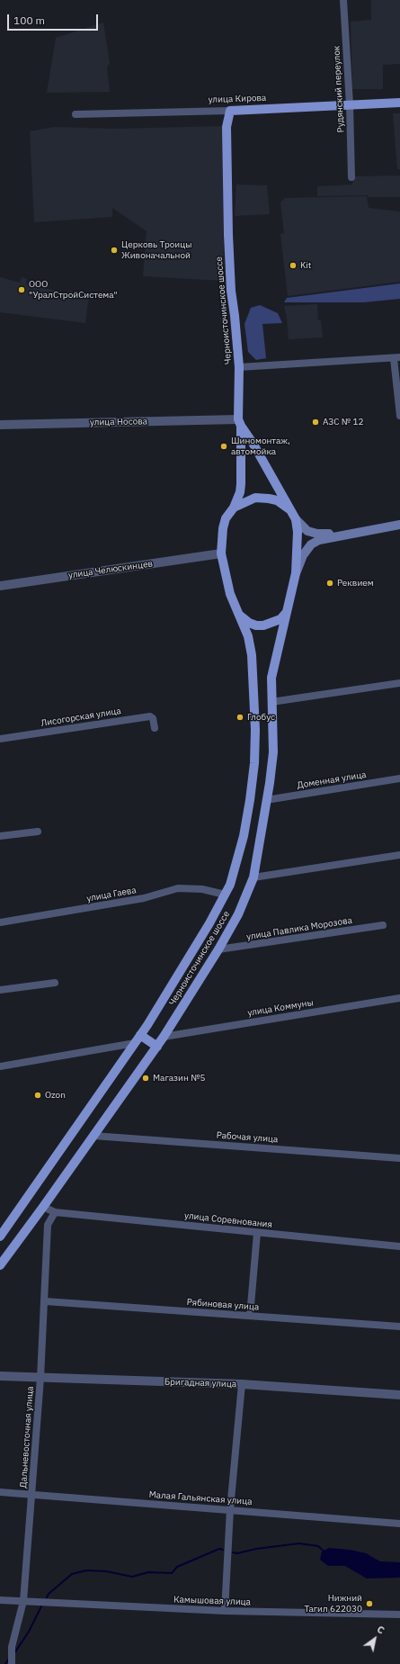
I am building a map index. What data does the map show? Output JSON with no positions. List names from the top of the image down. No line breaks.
{"streets":{"main road":["улица Кирова","Черноисточинское шоссе"],"street":["Рудянский переулок","улица Носова","улица Челюскинцев","Лисогорская улица","Доменная улица","улица Гаева","улица Павлика Морозова","улица Коммуны","Рабочая улица","улица Соревнования","Рябиновая улица","Бригадная улица","Дальневосточная улица","Малая Гальянская улица","Камышовая улица"]},"crossings":[["Рудянский переулок","улица Кирова"],["улица Кирова","Черноисточинское шоссе"],["Черноисточинское шоссе","улица Носова"],["Черноисточинское шоссе","улица Челюскинцев"],["Черноисточинское шоссе","Доменная улица"],["Черноисточинское шоссе","улица Гаева"],["Черноисточинское шоссе","улица Павлика Морозова"],["Черноисточинское шоссе","улица Коммуны"],["Черноисточинское шоссе","Рабочая улица"],["Черноисточинское шоссе","улица Соревнования"],["улица Соревнования","Дальневосточная улица"],["Рябиновая улица","Дальневосточная улица"],["Бригадная улица","Дальневосточная улица"],["Дальневосточная улица","Малая Гальянская улица"],["Дальневосточная улица","Камышовая улица"]],"places":["Церковь Троицы Живоначальной","Kit","ООО \"УралСтройСистема\"","АЗС № 12","Шиномонтаж, автомойка","Реквием","Глобус","Магазин №5","Ozon","Нижний Тагил 622030"],"scale_bar":"100 m","north":"top right"}
